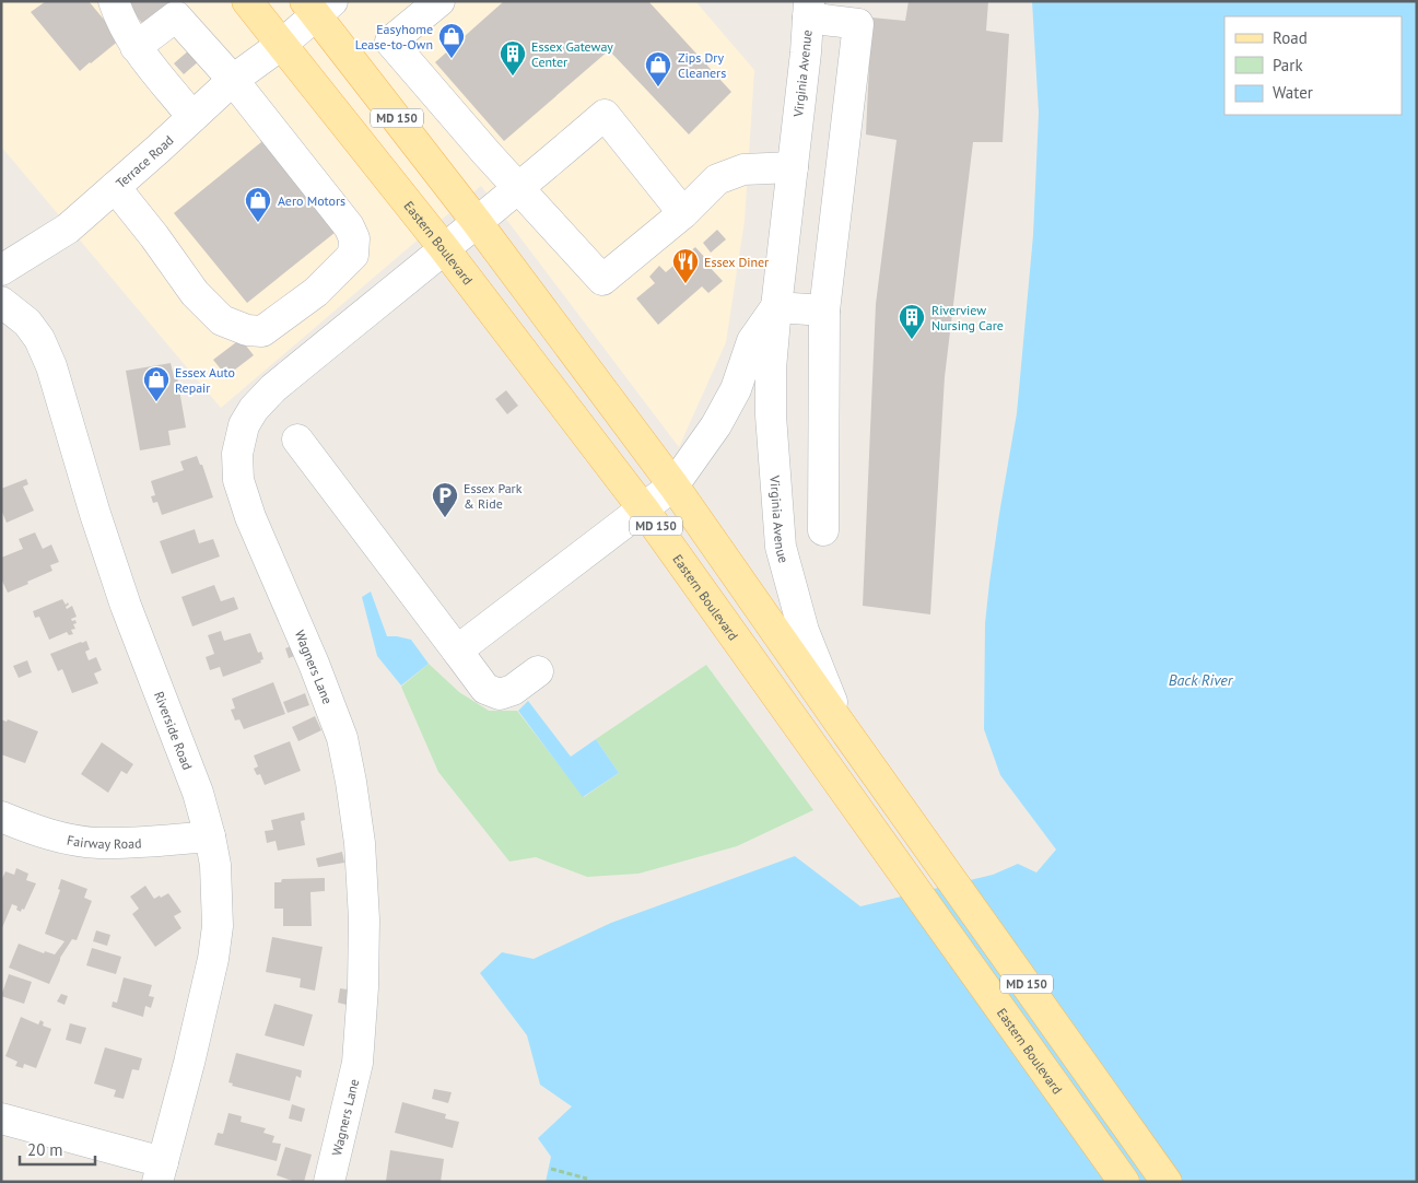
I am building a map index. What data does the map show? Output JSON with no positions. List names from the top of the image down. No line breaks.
{"streets":{"main road":["MD 150","Eastern Boulevard"],"street":["Virginia Avenue","Terrace Road","Wagners Lane","Riverside Road","Fairway Road"]},"crossings":[["Virginia Avenue","MD 150"],["Virginia Avenue","Eastern Boulevard"],["MD 150","Terrace Road"],["MD 150","Wagners Lane"],["Terrace Road","Eastern Boulevard"],["Eastern Boulevard","Wagners Lane"],["Riverside Road","Fairway Road"]],"water":["Back River"],"places":{"shop":["Easyhome Lease-to-Own","Zips Dry Cleaners","Aero Motors","Essex Auto Repair"],"building":["Essex Gateway Center","Riverview Nursing Care"],"restaurant":["Essex Diner"],"parking":["Essex Park & Ride"]},"legend":["Road","Park","Water"],"scale_bar":"20 m"}
